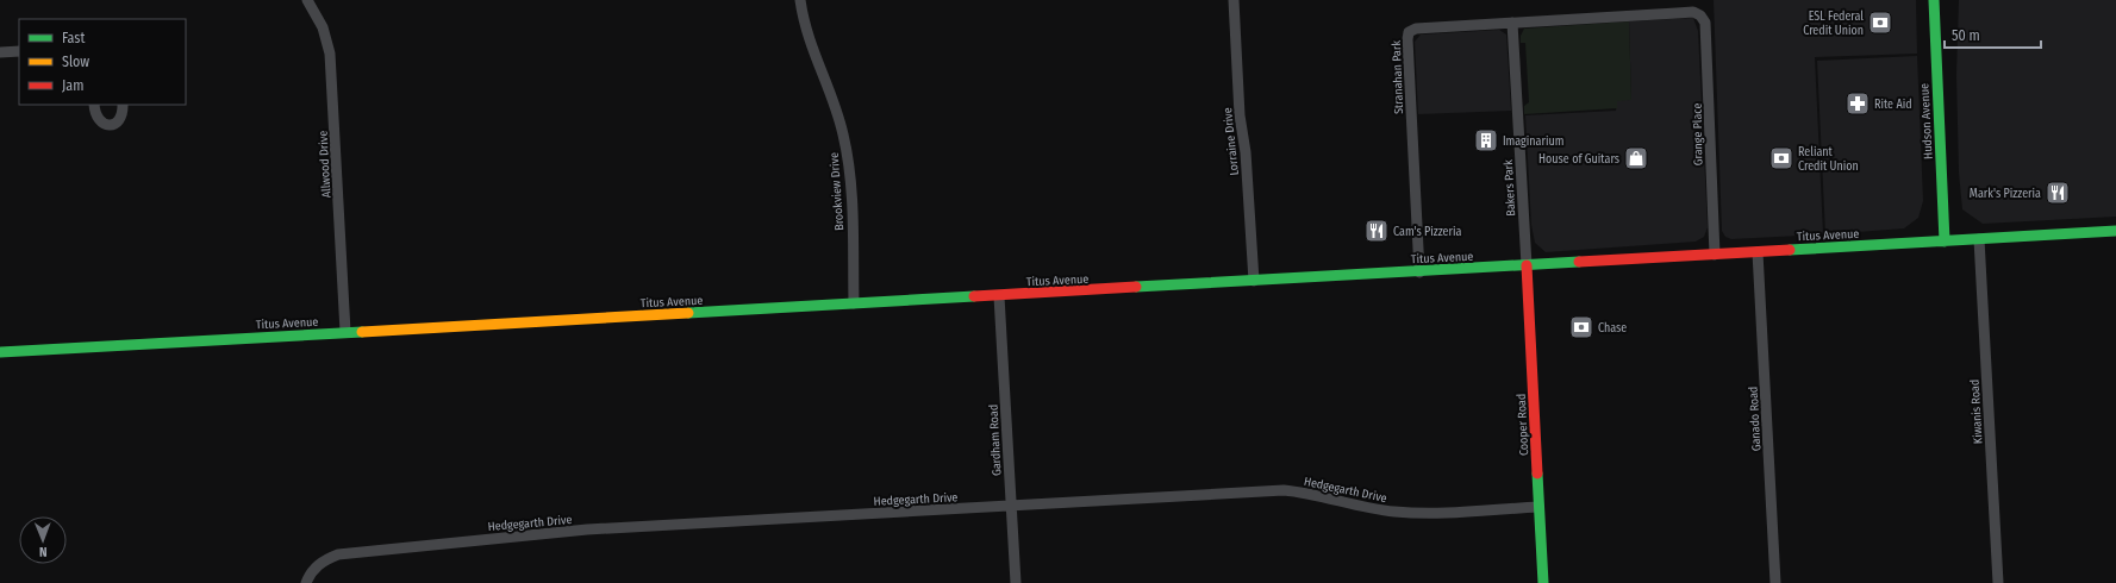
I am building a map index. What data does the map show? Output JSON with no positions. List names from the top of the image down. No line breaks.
{"streets":{"main road":["Hudson Avenue","Titus Avenue","Cooper Road"],"street":["Stranahan Park","Grange Place","Lorraine Drive","Allwood Drive","Bakers Park","Brookview Drive","Kiwanis Road","Ganado Road","Gardham Road","Hedgegarth Drive"]},"crossings":[["Stranahan Park","Grange Place"],["Stranahan Park","Bakers Park"],["Stranahan Park","Titus Avenue"],["Hudson Avenue","Titus Avenue"],["Grange Place","Titus Avenue"],["Lorraine Drive","Titus Avenue"],["Allwood Drive","Titus Avenue"],["Bakers Park","Titus Avenue"],["Bakers Park","Cooper Road"],["Brookview Drive","Titus Avenue"],["Titus Avenue","Kiwanis Road"],["Titus Avenue","Ganado Road"],["Titus Avenue","Cooper Road"],["Titus Avenue","Gardham Road"],["Cooper Road","Hedgegarth Drive"],["Gardham Road","Hedgegarth Drive"]],"places":{"bank":["ESL Federal Credit Union","Reliant Credit Union","Chase"],"pharmacy":["Rite Aid"],"building":["Imaginarium"],"shop":["House of Guitars"],"restaurant":["Mark's Pizzeria","Cam's Pizzeria"]},"legend":["Fast","Slow","Jam"],"scale_bar":"50 m","north":"bottom"}
